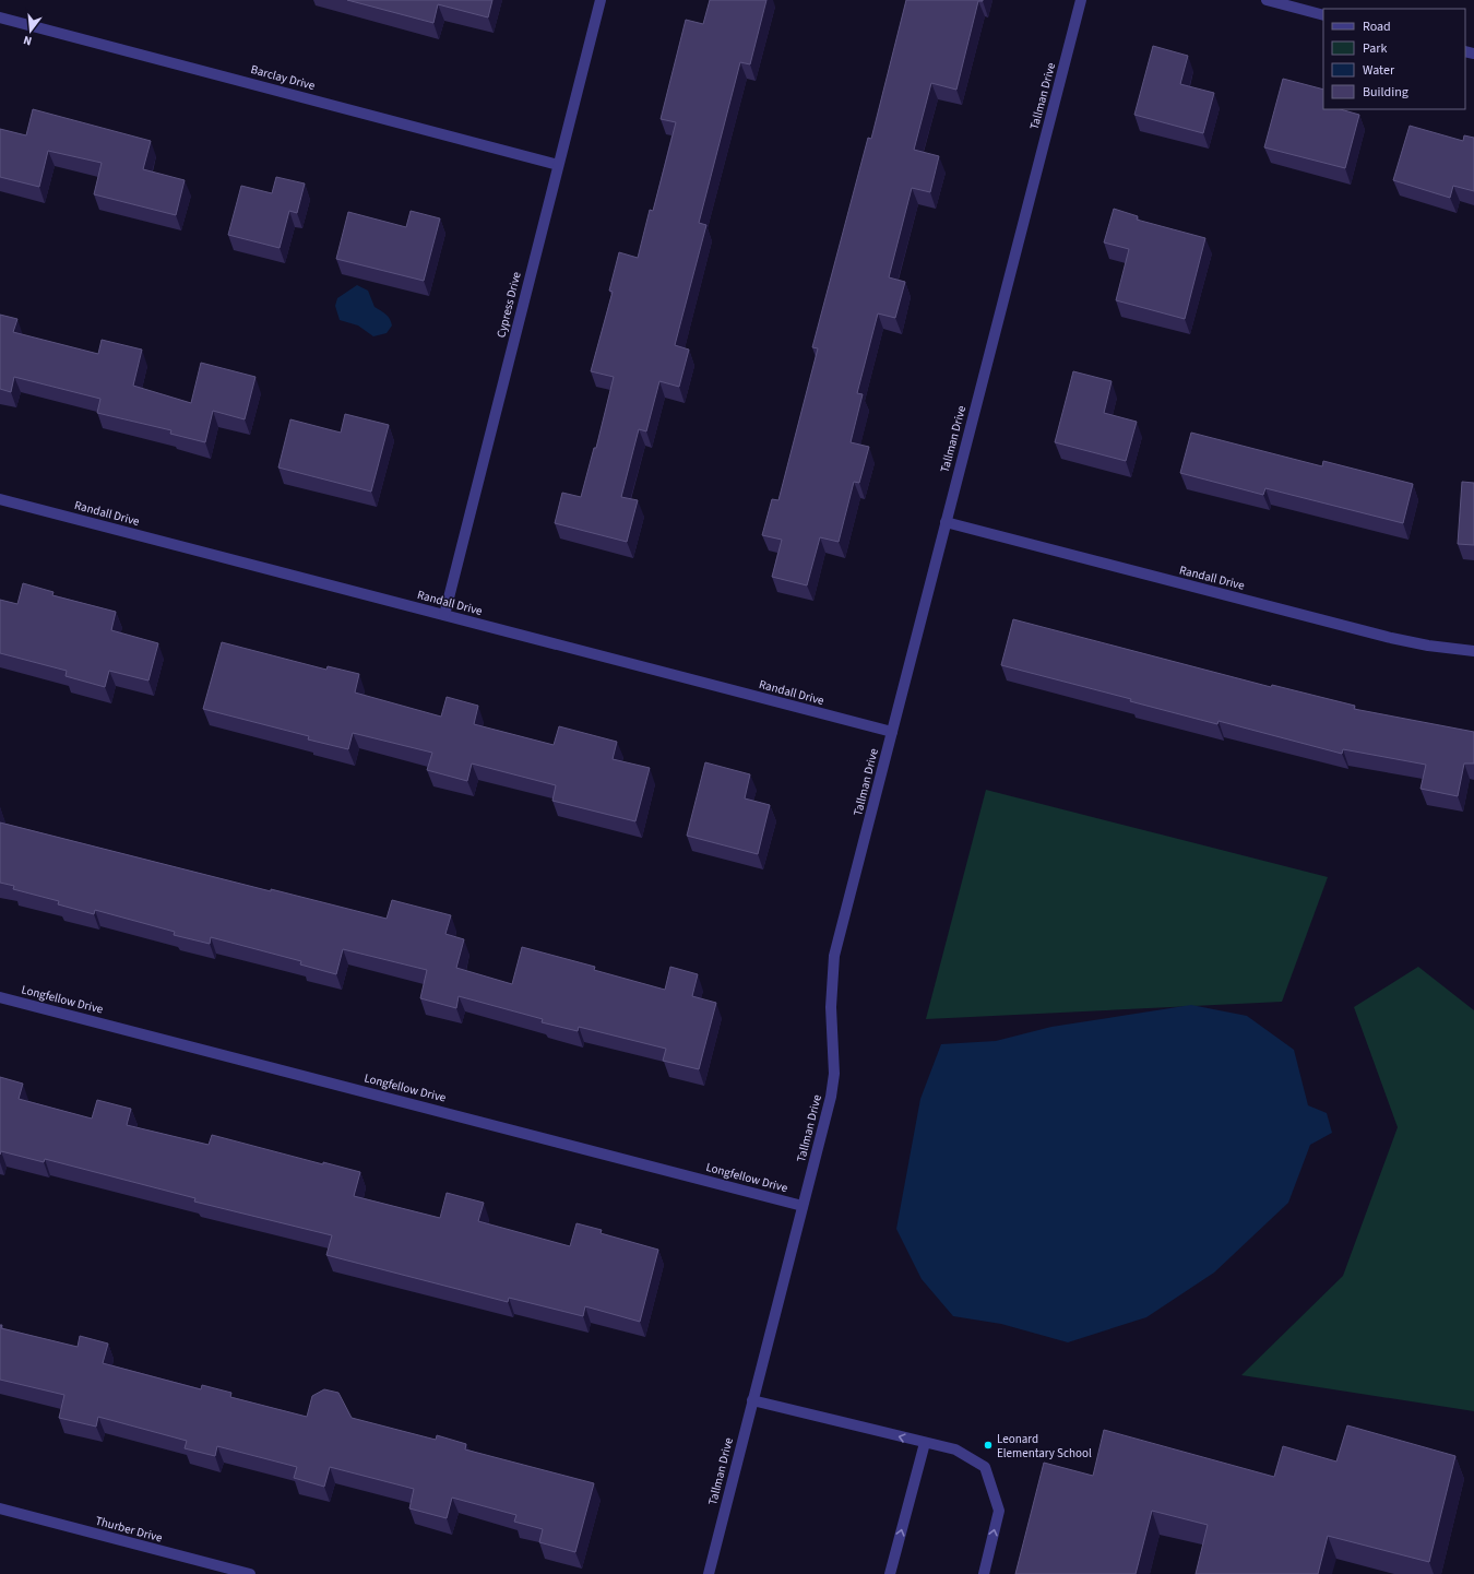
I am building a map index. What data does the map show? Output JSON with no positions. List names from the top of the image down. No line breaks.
{"streets":{"street":["Barclay Drive","Tallman Drive","Cypress Drive","Randall Drive","Longfellow Drive","Thurber Drive"]},"crossings":[["Barclay Drive","Cypress Drive"],["Tallman Drive","Randall Drive"],["Tallman Drive","Longfellow Drive"],["Cypress Drive","Randall Drive"]],"places":["Leonard Elementary School"],"legend":["Road","Park","Water","Building"],"north":"bottom"}
